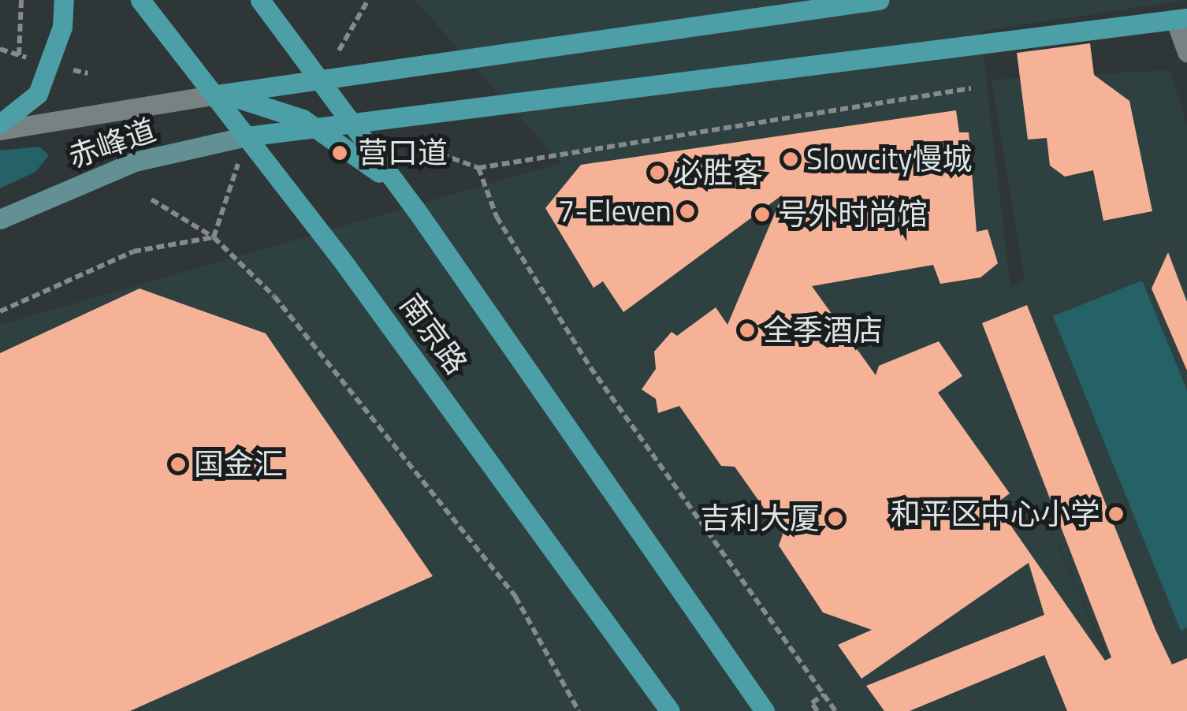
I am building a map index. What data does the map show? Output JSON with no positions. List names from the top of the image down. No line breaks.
{"streets":{"main road":["赤峰道","南京路"]},"crossings":[["赤峰道","南京路"]],"places":["营口道","Slowcity慢城","必胜客","7-Eleven","号外时尚馆","全季酒店","国金汇","和平区中心小学","吉利大厦"]}
